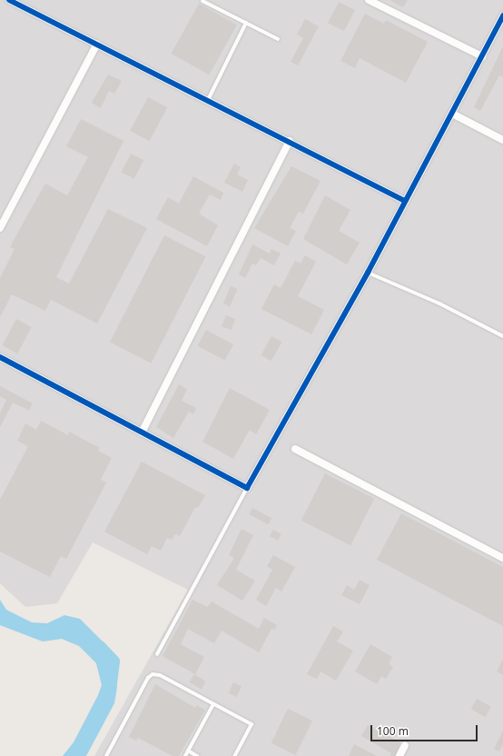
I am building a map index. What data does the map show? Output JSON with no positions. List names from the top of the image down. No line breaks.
{"scale_bar":"100 m"}
